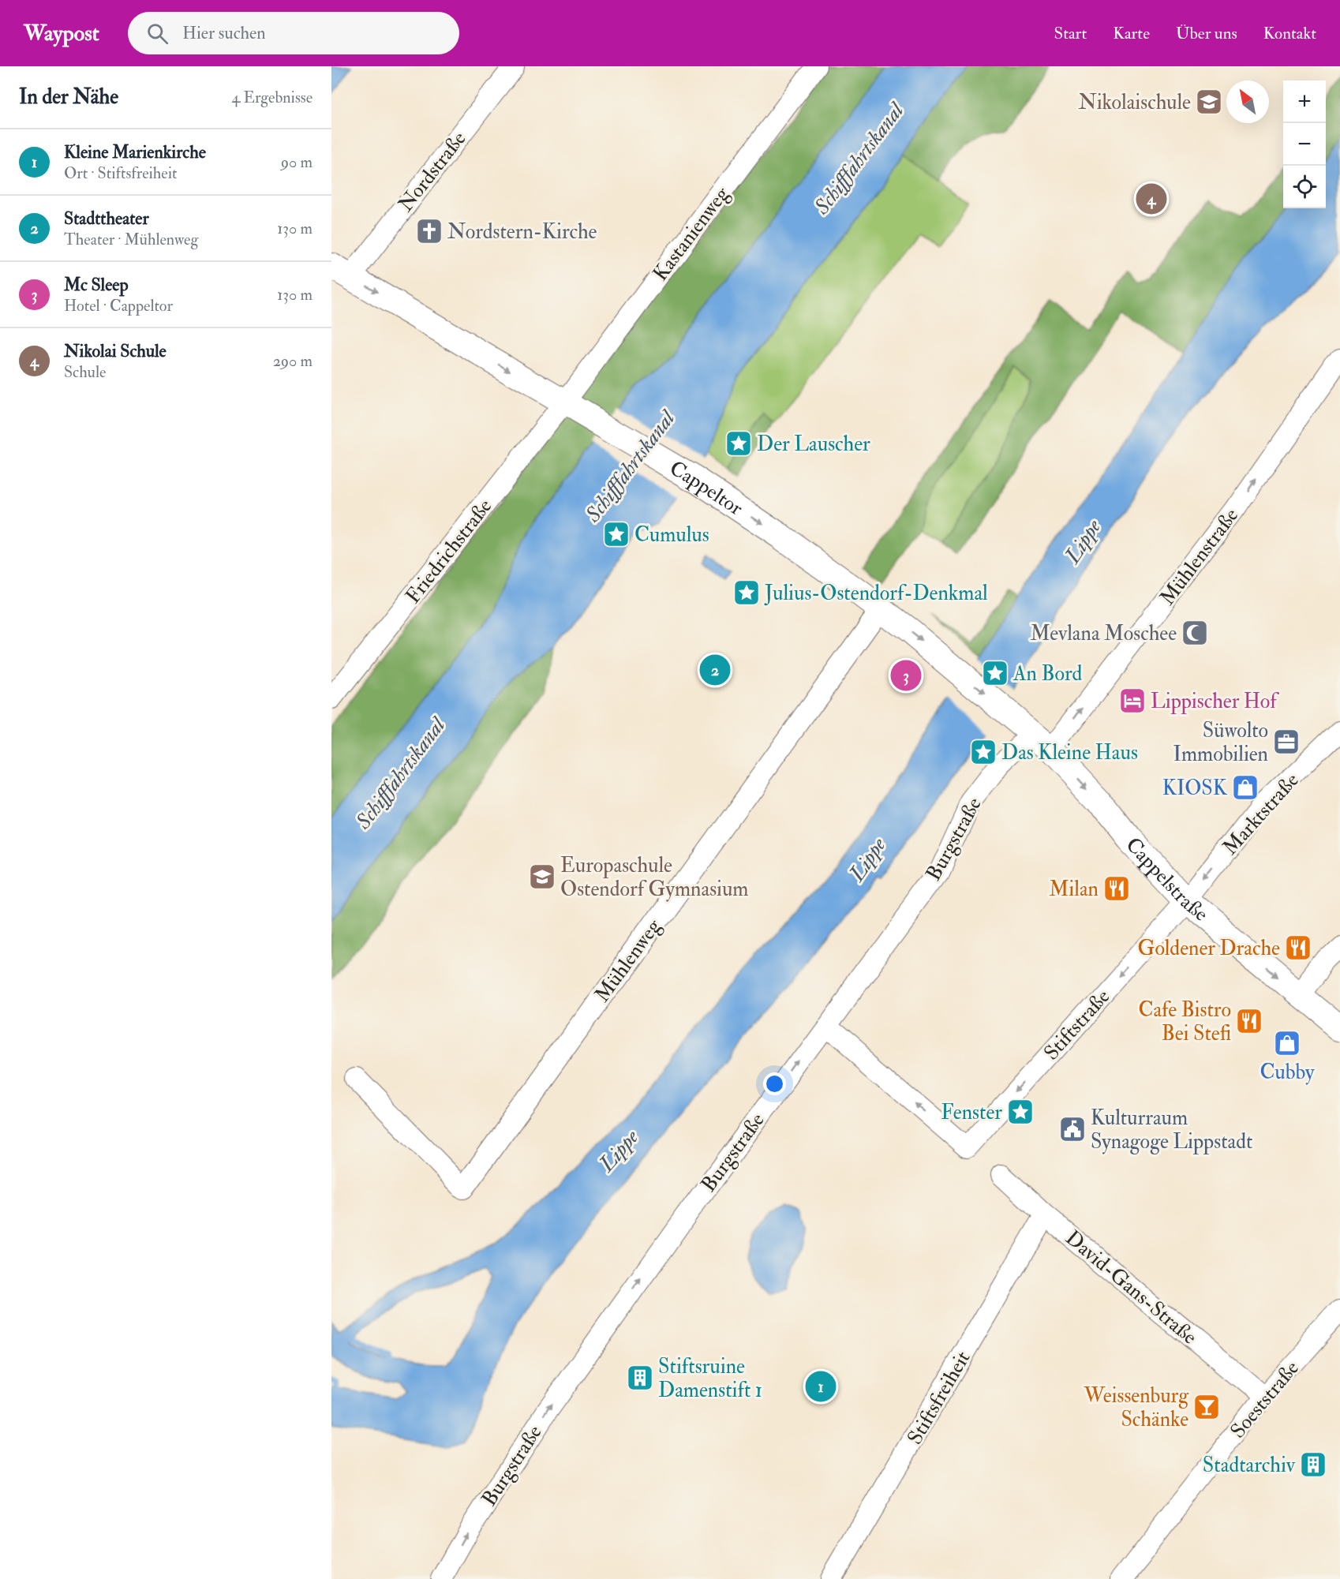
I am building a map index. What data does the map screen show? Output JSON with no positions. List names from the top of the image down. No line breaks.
{"streets":{"street":["Nordstraße","Kastanienweg","Cappeltor","Friedrichstraße","Mühlenstraße","Marktstraße","Burgstraße","Cappelstraße","Mühlenweg","Stiftstraße","David-Gans-Straße","Stiftsfreiheit","Soeststraße"]},"crossings":[["Nordstraße","Cappeltor"],["Kastanienweg","Cappeltor"],["Kastanienweg","Friedrichstraße"],["Cappeltor","Friedrichstraße"],["Cappeltor","Cappelstraße"],["Cappeltor","Mühlenweg"],["Mühlenstraße","Cappelstraße"],["Marktstraße","Cappelstraße"],["Marktstraße","Stiftstraße"],["Burgstraße","Cappelstraße"],["Burgstraße","Stiftstraße"],["Cappelstraße","Stiftstraße"],["David-Gans-Straße","Stiftsfreiheit"],["David-Gans-Straße","Soeststraße"]],"one_way":["Cappeltor","Mühlenstraße","Marktstraße","Burgstraße","Cappelstraße"],"water":["Schifffahrtskanal","Lippe"],"places":{"school or university":["Nikolaischule","Europaschule Ostendorf Gymnasium"],"church":["Nordstern-Kirche"],"place":["Der Lauscher","Cumulus","Julius-Ostendorf-Denkmal","An Bord","Das Kleine Haus","Fenster"],"mosque":["Mevlana Moschee"],"hotel":["Lippischer Hof"],"office":["Süwolto Immobilien"],"shop":["KIOSK","Cubby"],"restaurant":["Milan","Goldener Drache","Cafe Bistro Bei Stefi"],"public building":["Kulturraum Synagoge Lippstadt"],"building":["Stiftsruine Damenstift 1","Stadtarchiv"],"bar":["Weissenburg Schänke"]},"north":"top left","page":{"header":"Waypost","search":"Hier suchen","nav":["Start","Karte","Über uns","Kontakt"],"heading":["In der Nähe","4 Ergebnisse"],"map_buttons":["+","−"],"list":[{"mark":"1","name":"Kleine Marienkirche","note":"Ort · Stiftsfreiheit","value":"90 m"},{"mark":"2","name":"Stadttheater","note":"Theater · Mühlenweg","value":"130 m"},{"mark":"3","name":"Mc Sleep","note":"Hotel · Cappeltor","value":"130 m"},{"mark":"4","name":"Nikolai Schule","note":"Schule","value":"290 m"}],"pins":["4","2","3","1"]}}
